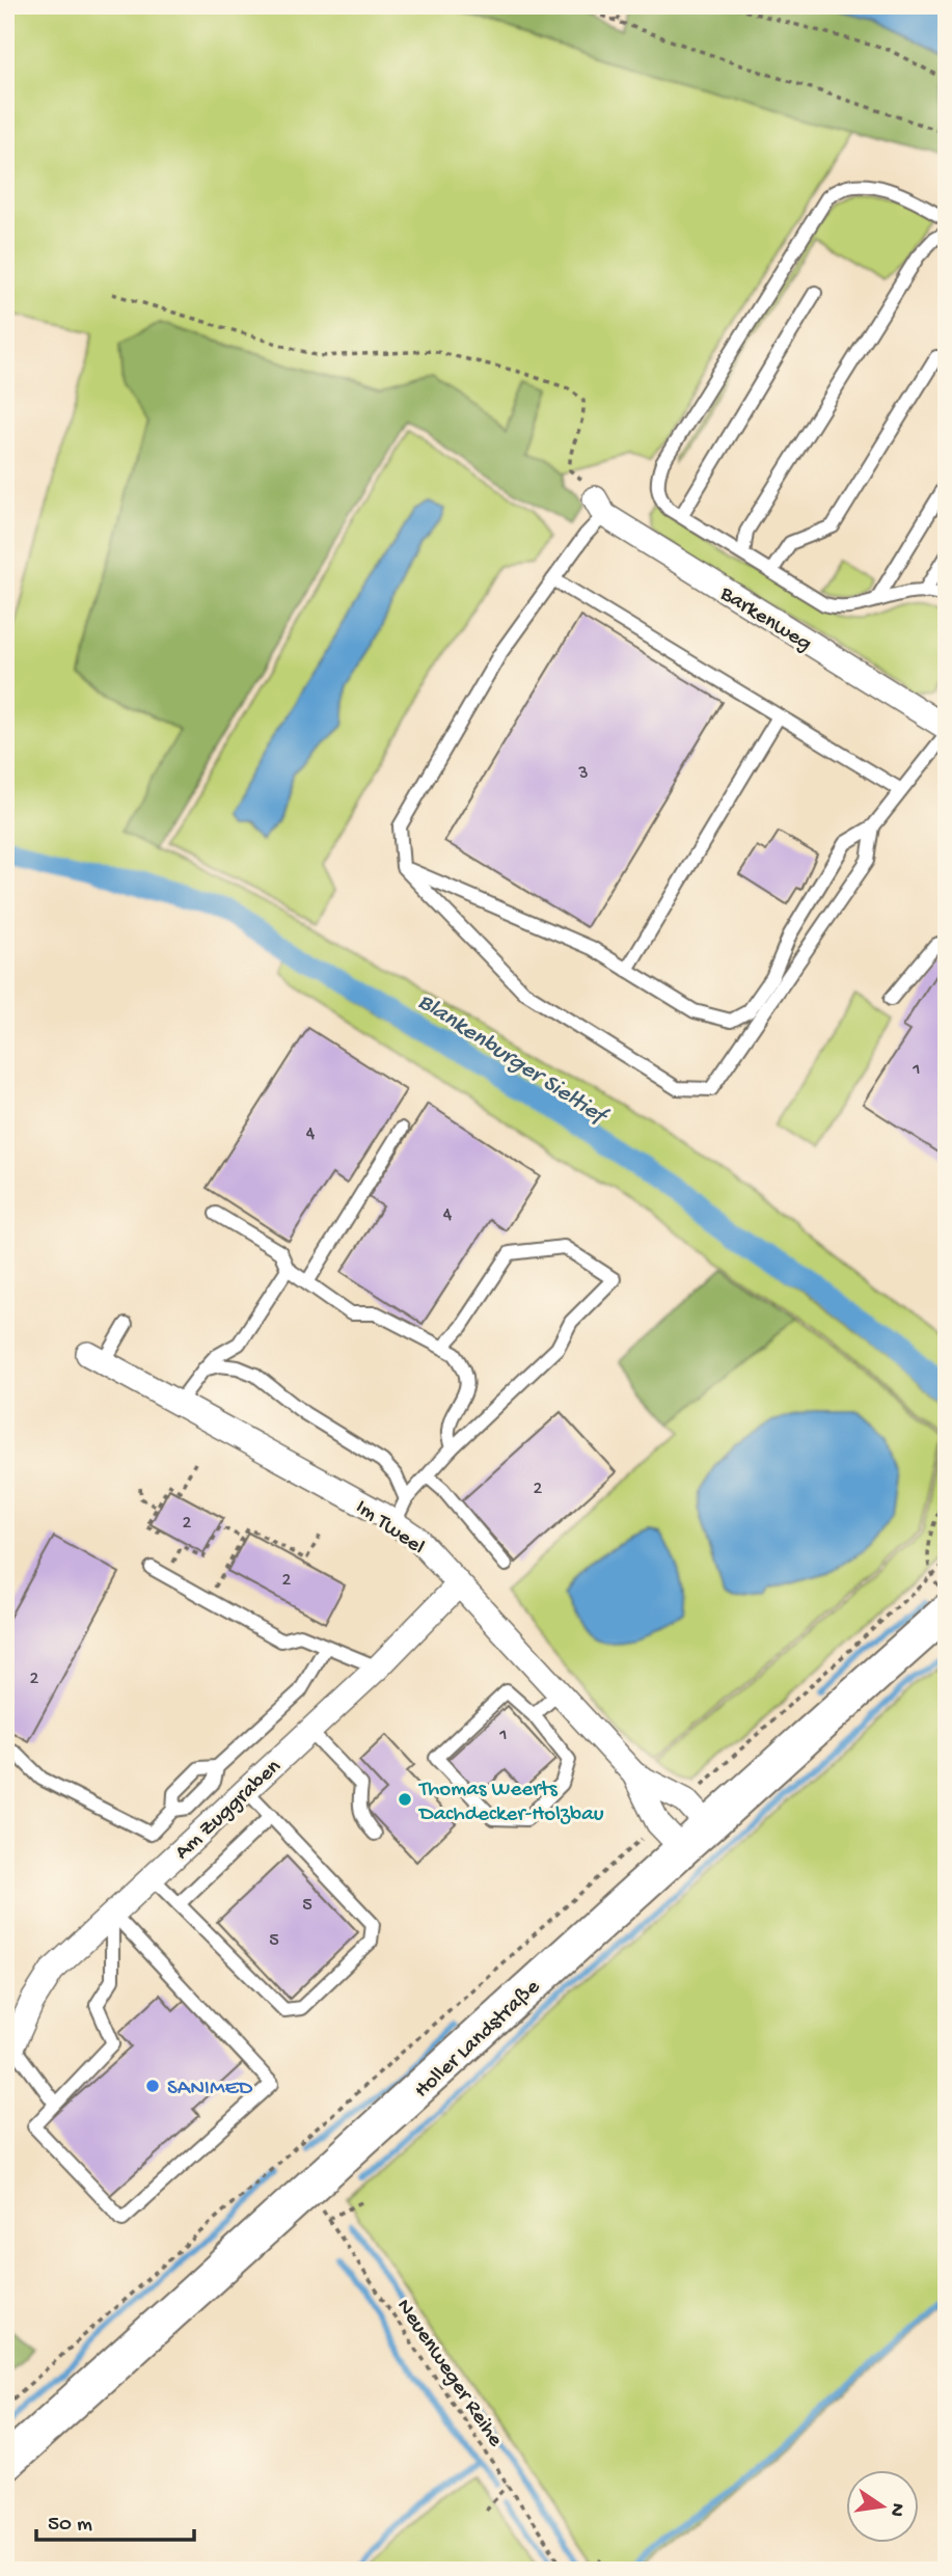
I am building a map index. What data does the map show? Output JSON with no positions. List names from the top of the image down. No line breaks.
{"streets":{"main road":["Holler Landstraße"],"street":["Barkenweg","Im Tweel","Am Zuggraben"],"path":["Neuenweger Reihe"]},"crossings":[["Im Tweel","Am Zuggraben"],["Im Tweel","Holler Landstraße"],["Holler Landstraße","Neuenweger Reihe"]],"water":["Blankenburger Sieltief"],"places":["Thomas Weerts Dachdecker-Holzbau","SANIMED"],"house_numbers":["3","1","4","4","2","2","2","2","1","5","5"],"scale_bar":"50 m","north":"right"}
